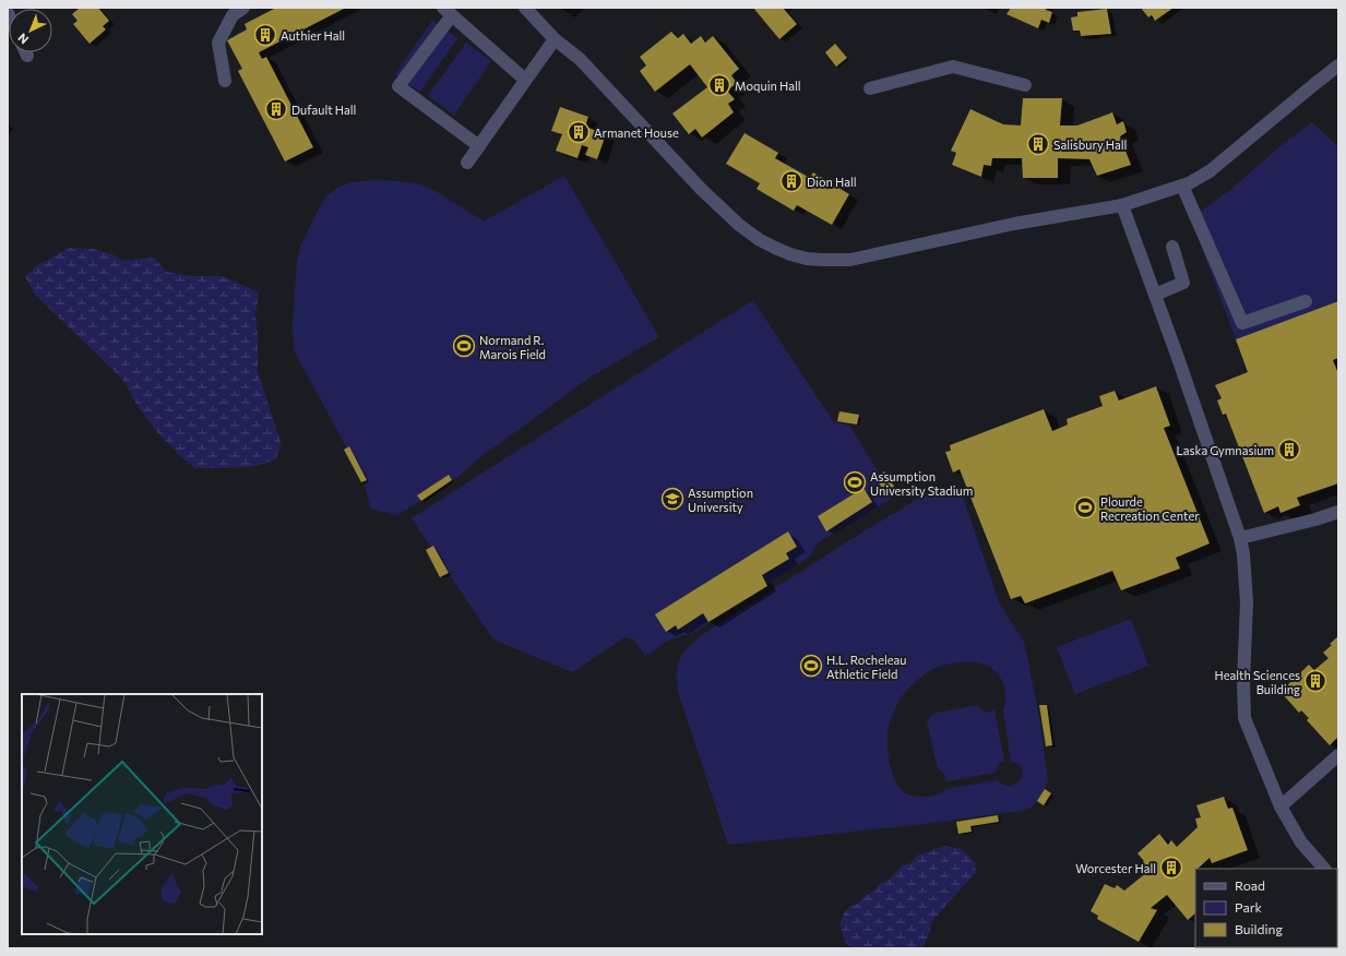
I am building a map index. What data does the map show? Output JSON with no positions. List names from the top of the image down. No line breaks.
{"places":{"building":["Authier Hall","Moquin Hall","Dufault Hall","Armanet House","Salisbury Hall","Dion Hall","Laska Gymnasium","Health Sciences Building","Worcester Hall"],"sports":["Normand R. Marois Field","Assumption University Stadium","Plourde Recreation Center","H.L. Rocheleau Athletic Field"],"school or university":["Assumption University"]},"legend":["Road","Park","Building"],"north":"bottom left"}
